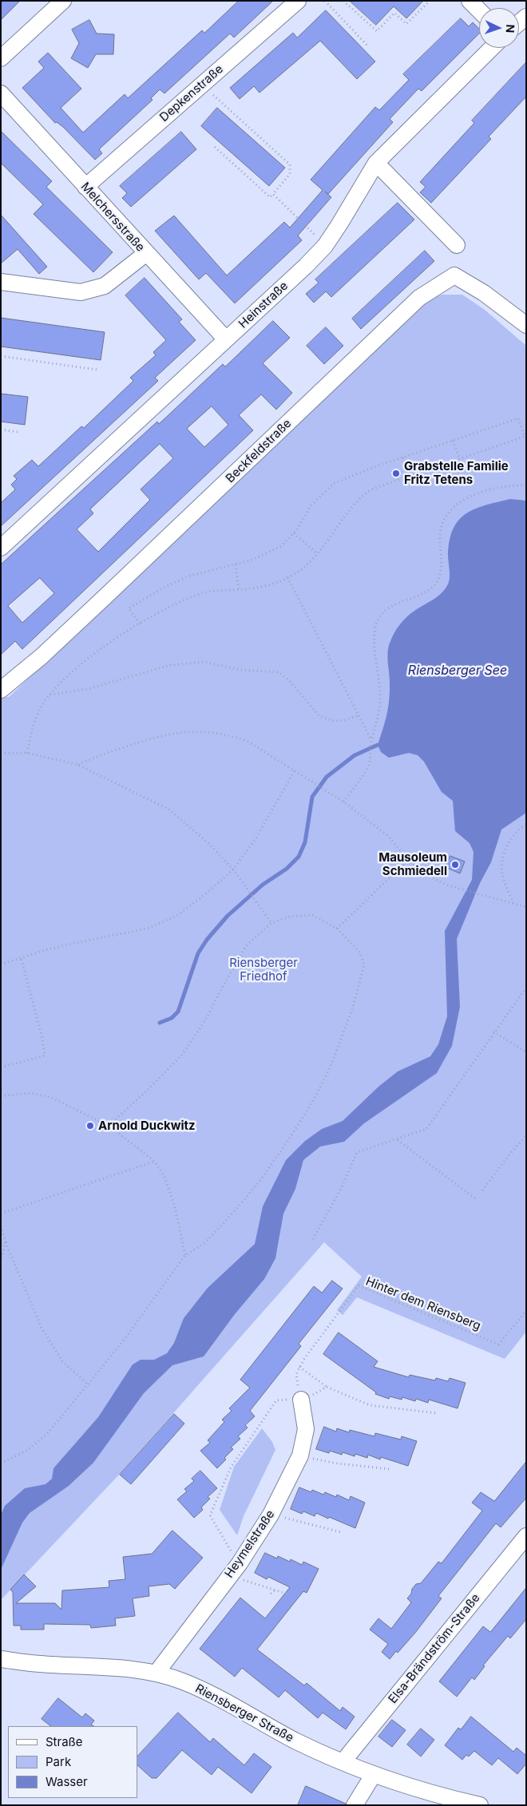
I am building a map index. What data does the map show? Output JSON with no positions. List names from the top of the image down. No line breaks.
{"streets":{"street":["Depkenstraße","Melchersstraße","Heinstraße","Beckfeldstraße","Heymelstraße","Elsa-Brändström-Straße","Riensberger Straße"],"path":["Hinter dem Riensberg"]},"crossings":[["Depkenstraße","Melchersstraße"],["Melchersstraße","Heinstraße"],["Heymelstraße","Riensberger Straße"],["Elsa-Brändström-Straße","Riensberger Straße"]],"water":["Riensberger See"],"parks":["Riensberger Friedhof"],"places":["Grabstelle Familie Fritz Tetens","Mausoleum Schmiedell","Arnold Duckwitz"],"legend":["Straße","Park","Wasser"],"north":"right"}
